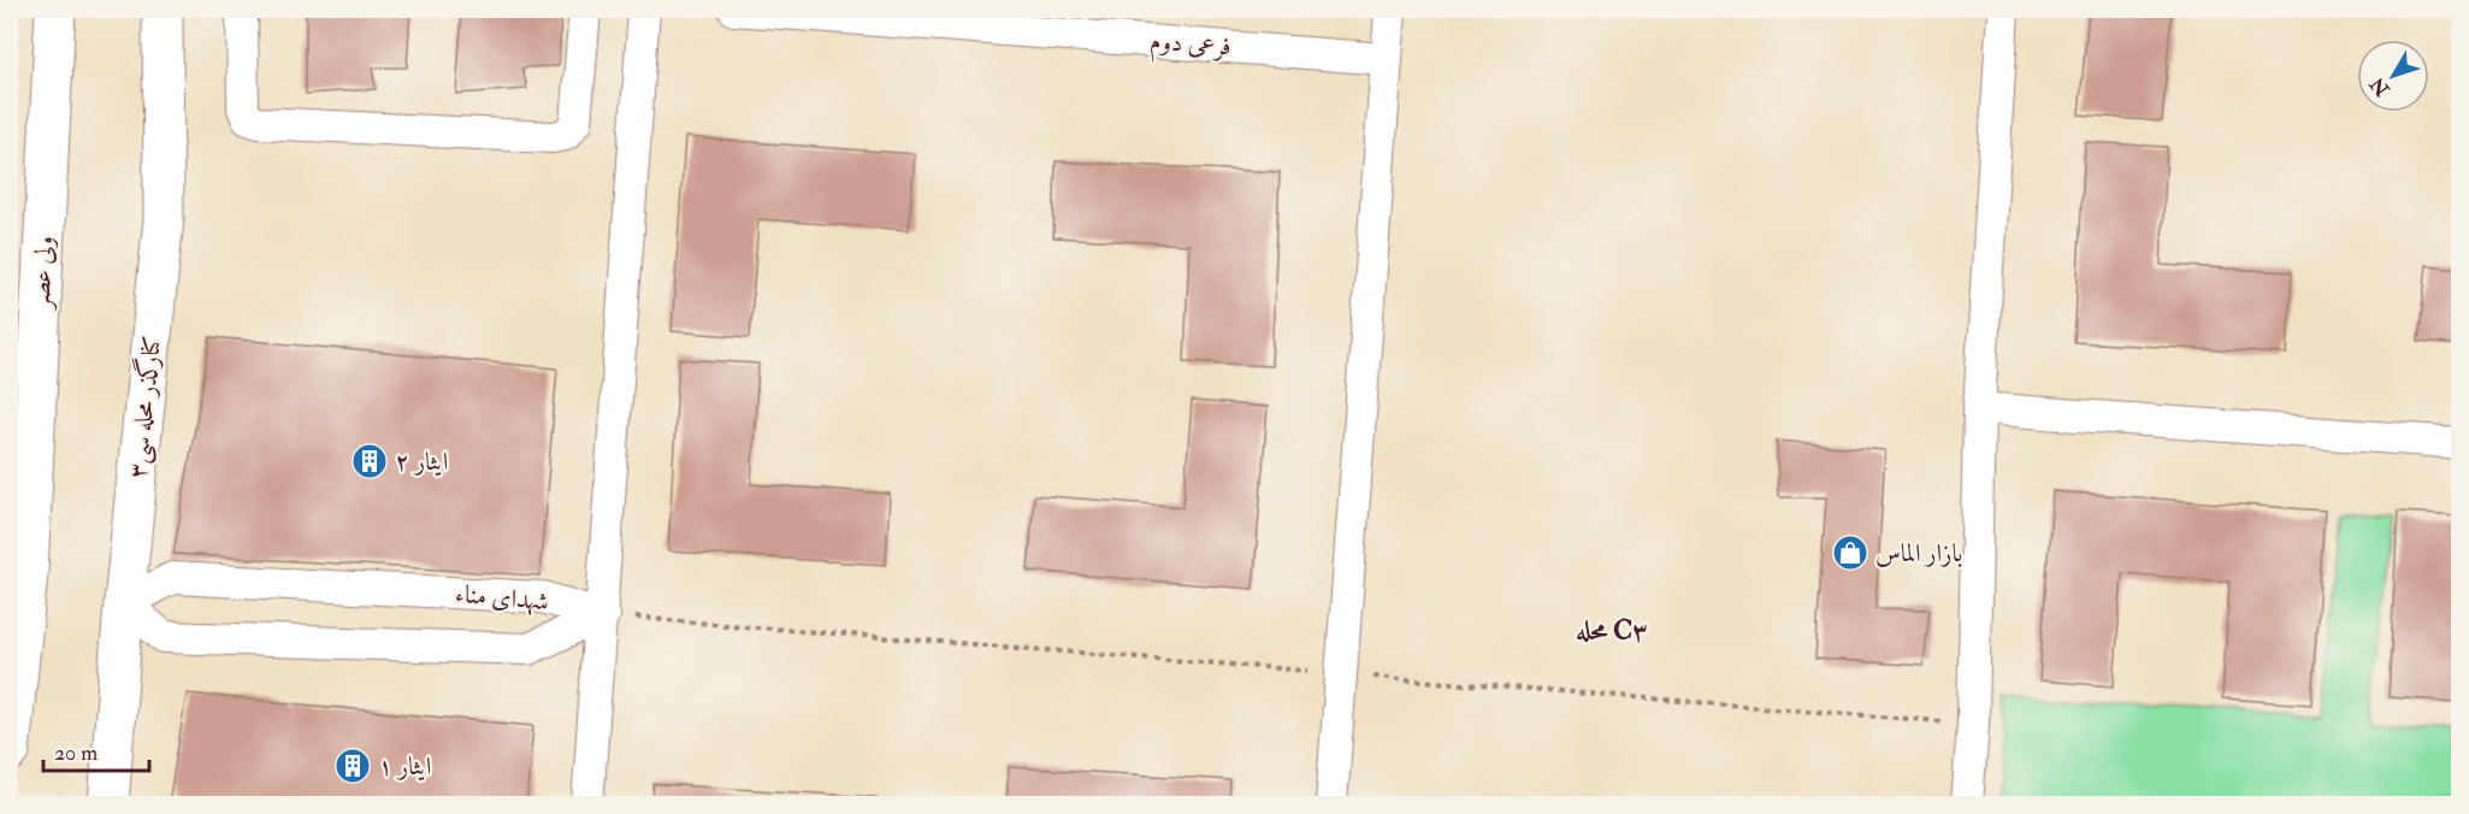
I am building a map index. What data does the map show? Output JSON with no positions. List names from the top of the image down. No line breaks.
{"streets":{"street":["فرعی دوم","ولی عصر","کنارگذر محله سی۳","شهدای مناء"]},"crossings":[["کنارگذر محله سی۳","شهدای مناء"]],"districts":["محله C۳"],"places":{"building":["ایثار ۲","ایثار ۱"],"shop":["بازار الماس"]},"scale_bar":"20 m","north":"bottom left"}
